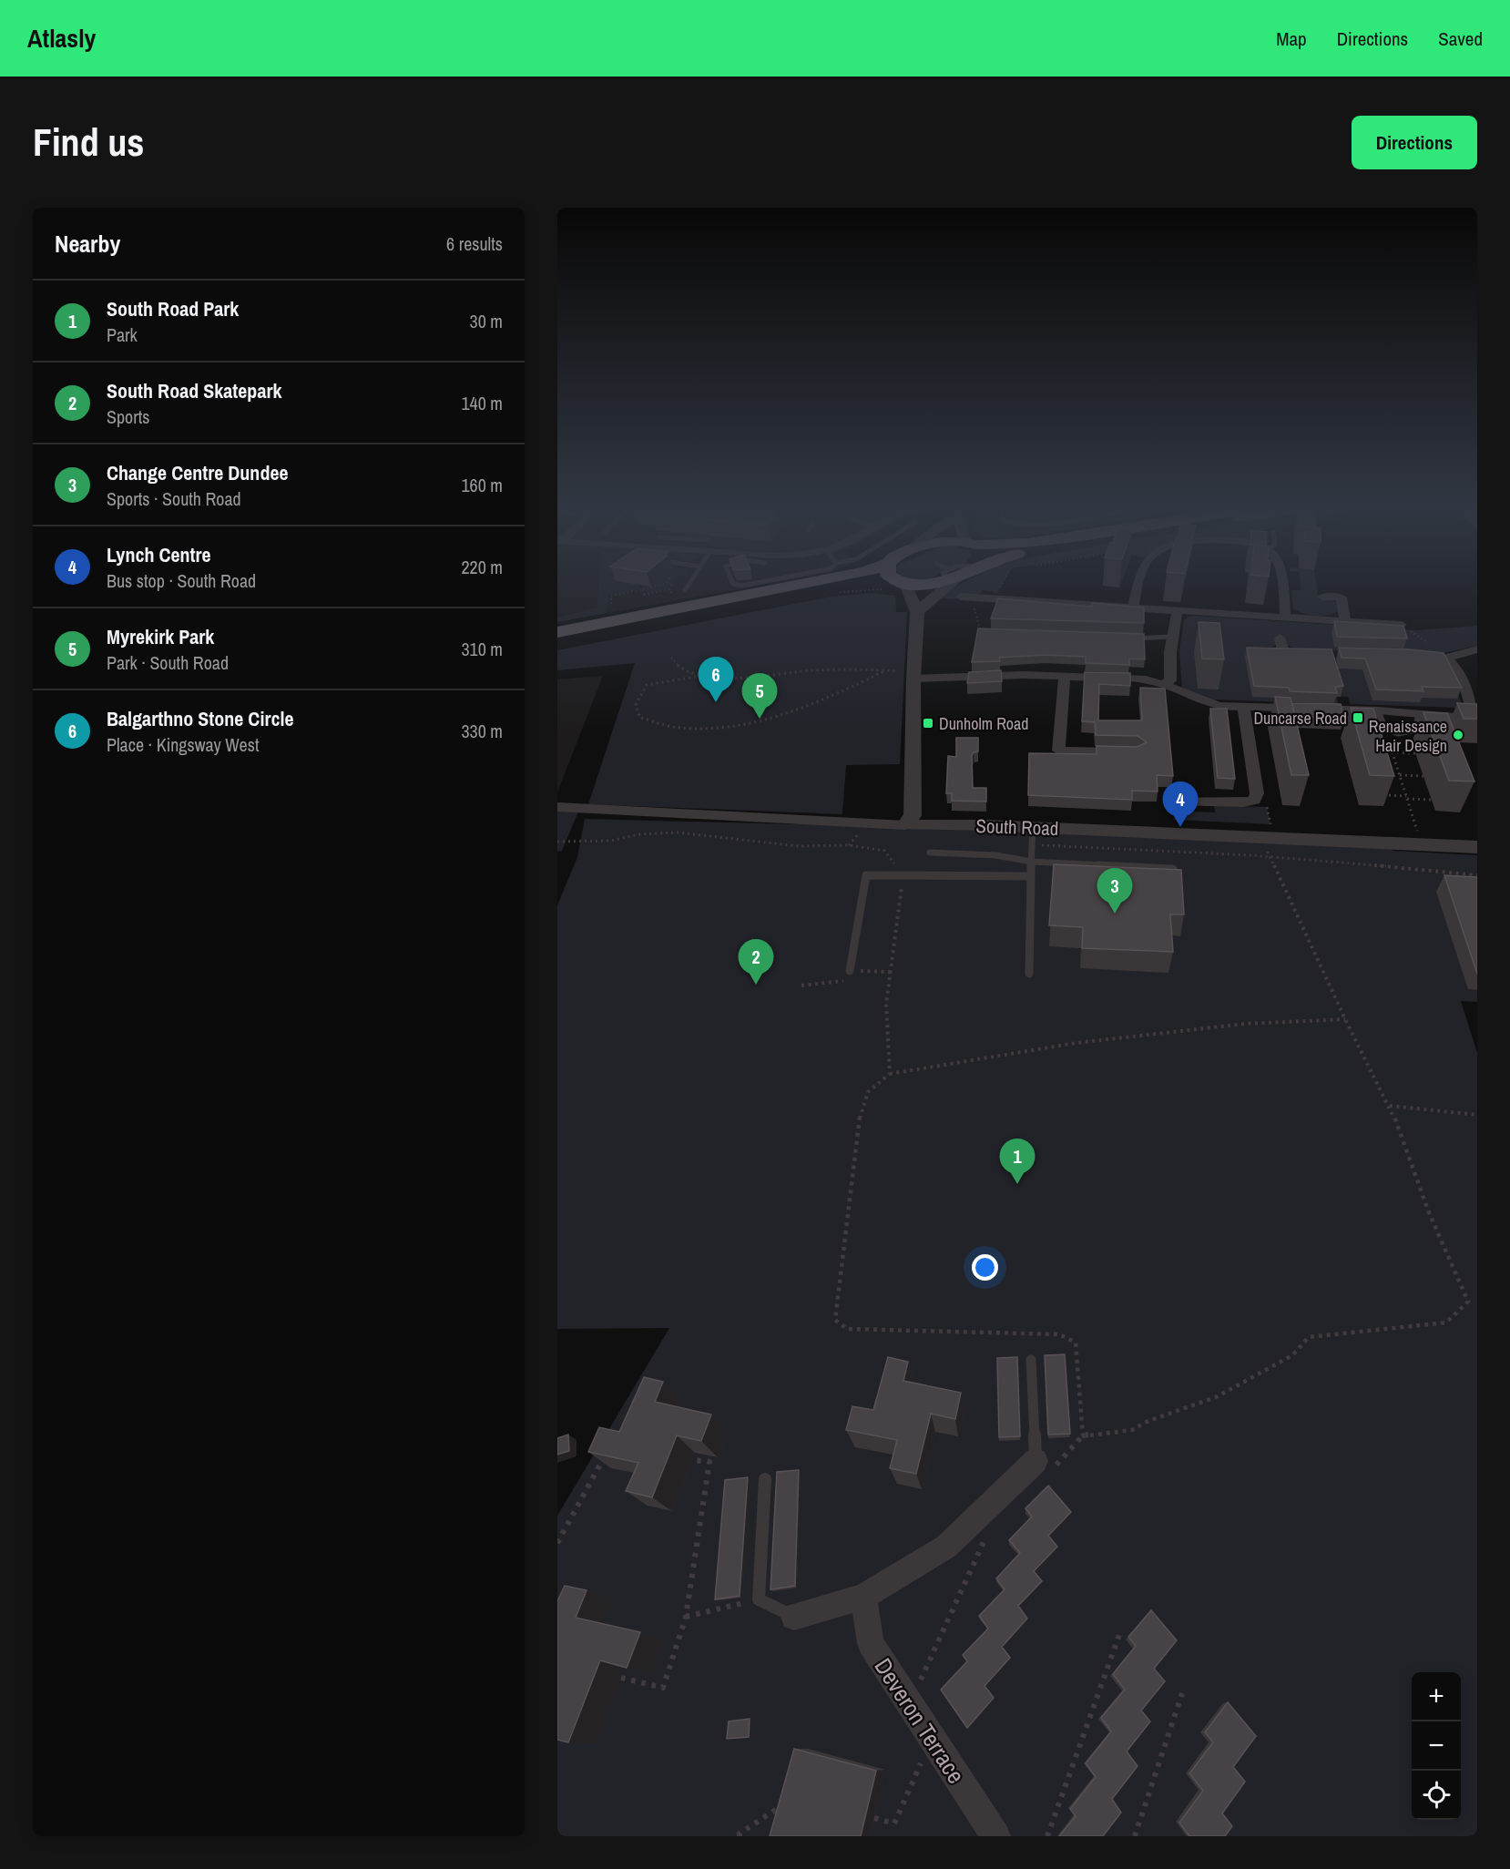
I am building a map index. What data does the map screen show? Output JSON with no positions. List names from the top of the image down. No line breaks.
{"streets":{"street":["South Road","Deveron Terrace"]},"places":{"transit":["Duncarse Road","Dunholm Road"],"other":["Renaissance Hair Design"]},"page":{"header":"Atlasly","nav":["Map","Directions","Saved"],"buttons":"Directions","title":"Find us","heading":["Nearby","6 results"],"list":[{"mark":"1","name":"South Road Park","note":"Park","value":"30 m"},{"mark":"2","name":"South Road Skatepark","note":"Sports","value":"140 m"},{"mark":"3","name":"Change Centre Dundee","note":"Sports · South Road","value":"160 m"},{"mark":"4","name":"Lynch Centre","note":"Bus stop · South Road","value":"220 m"},{"mark":"5","name":"Myrekirk Park","note":"Park · South Road","value":"310 m"},{"mark":"6","name":"Balgarthno Stone Circle","note":"Place · Kingsway West","value":"330 m"}],"pins":["6","5","4","3","2","1"],"map_buttons":["+","−"]}}
